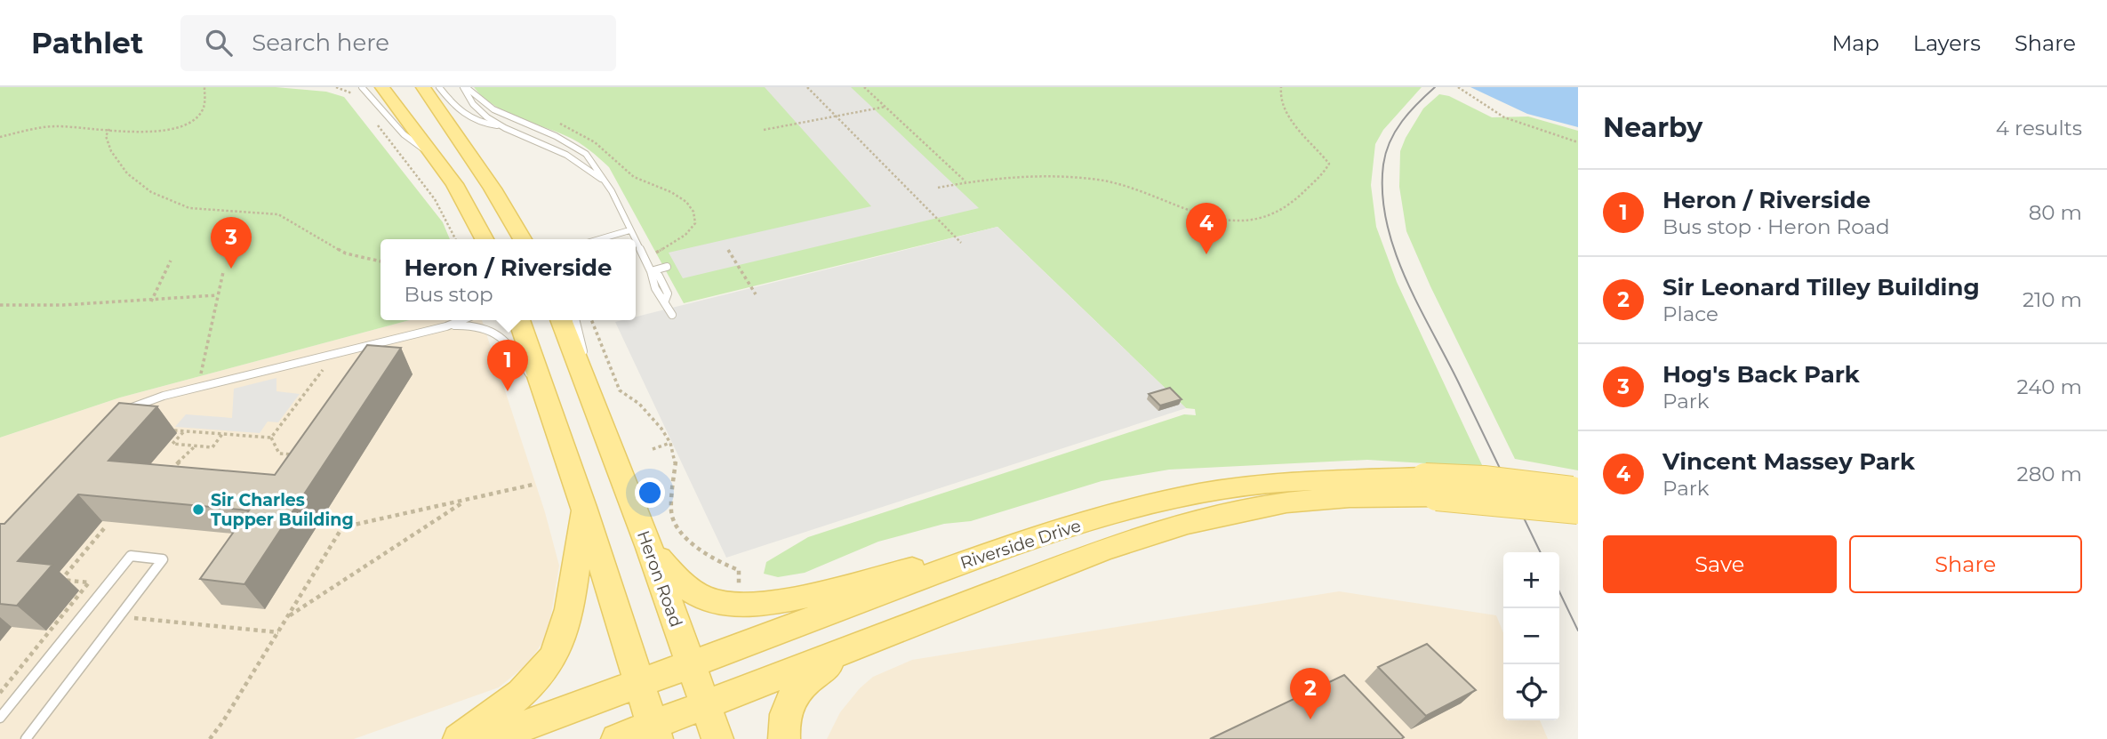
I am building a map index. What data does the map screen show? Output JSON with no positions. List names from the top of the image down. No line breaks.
{"streets":{"main road":["Riverside Drive","Heron Road"]},"crossings":[["Riverside Drive","Heron Road"]],"places":["Sir Charles Tupper Building"],"page":{"header":"Pathlet","search":"Search here","nav":["Map","Layers","Share"],"heading":["Nearby","4 results"],"list":[{"mark":"1","name":"Heron / Riverside","note":"Bus stop · Heron Road","value":"80 m"},{"mark":"2","name":"Sir Leonard Tilley Building","note":"Place","value":"210 m"},{"mark":"3","name":"Hog's Back Park","note":"Park","value":"240 m"},{"mark":"4","name":"Vincent Massey Park","note":"Park","value":"280 m"}],"pins":["4","3","1","2"],"popup":["Heron / Riverside","Bus stop"],"buttons":["Save","Share"],"map_buttons":["+","−"]}}
